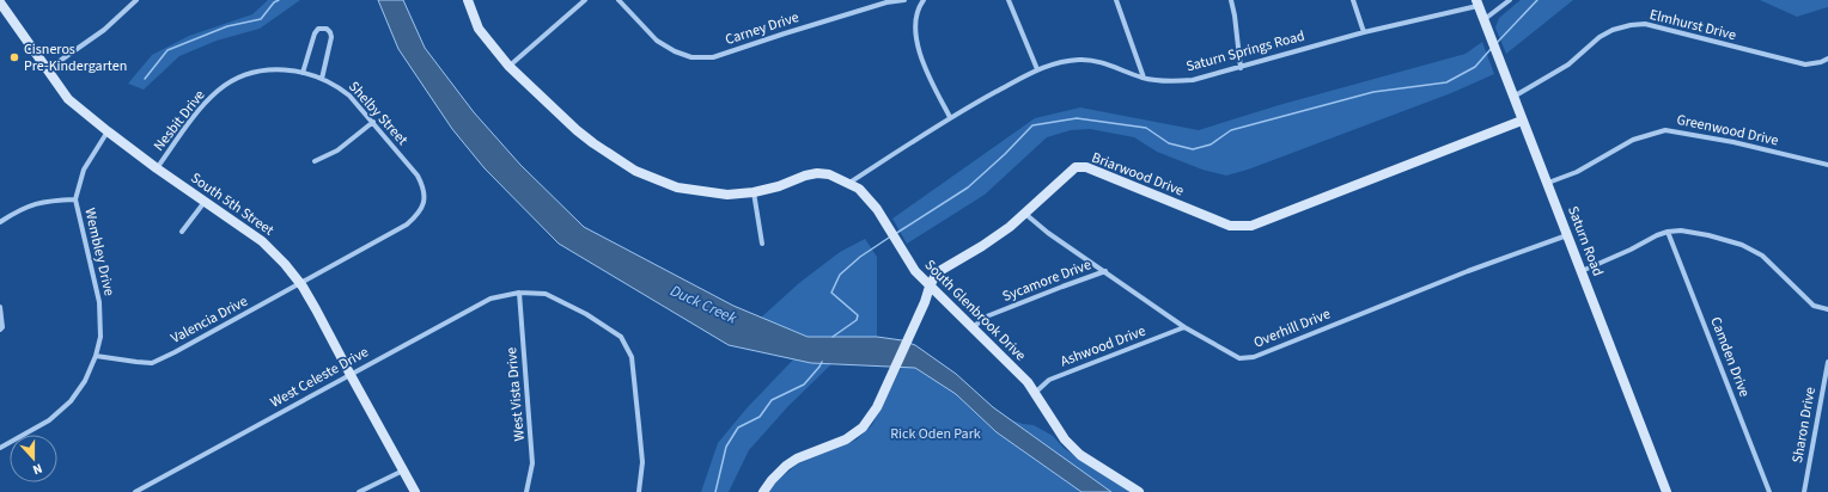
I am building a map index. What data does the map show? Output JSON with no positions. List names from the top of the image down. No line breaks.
{"streets":{"street":["Elmhurst Drive","Carney Drive","Saturn Springs Road","Shelby Street","Nesbit Drive","Greenwood Drive","Briarwood Drive","South 5th Street","Saturn Road","Wembley Drive","Sycamore Drive","South Glenbrook Drive","Valencia Drive","Overhill Drive","Ashwood Drive","Camden Drive","West Celeste Drive","West Vista Drive","Sharon Drive"]},"crossings":[["Elmhurst Drive","Saturn Road"],["Saturn Springs Road","Saturn Road"],["Saturn Springs Road","South Glenbrook Drive"],["Shelby Street","Nesbit Drive"],["Shelby Street","Valencia Drive"],["Nesbit Drive","South 5th Street"],["Greenwood Drive","Saturn Road"],["Briarwood Drive","Saturn Road"],["Briarwood Drive","South Glenbrook Drive"],["Briarwood Drive","Overhill Drive"],["South 5th Street","Wembley Drive"],["South 5th Street","Valencia Drive"],["South 5th Street","West Celeste Drive"],["Saturn Road","Overhill Drive"],["Wembley Drive","Valencia Drive"],["Sycamore Drive","South Glenbrook Drive"],["Sycamore Drive","Overhill Drive"],["South Glenbrook Drive","Ashwood Drive"],["Overhill Drive","Ashwood Drive"],["West Celeste Drive","West Vista Drive"]],"water":["Duck Creek"],"parks":["Rick Oden Park"],"places":["Cisneros Pre-Kindergarten"],"north":"bottom"}
